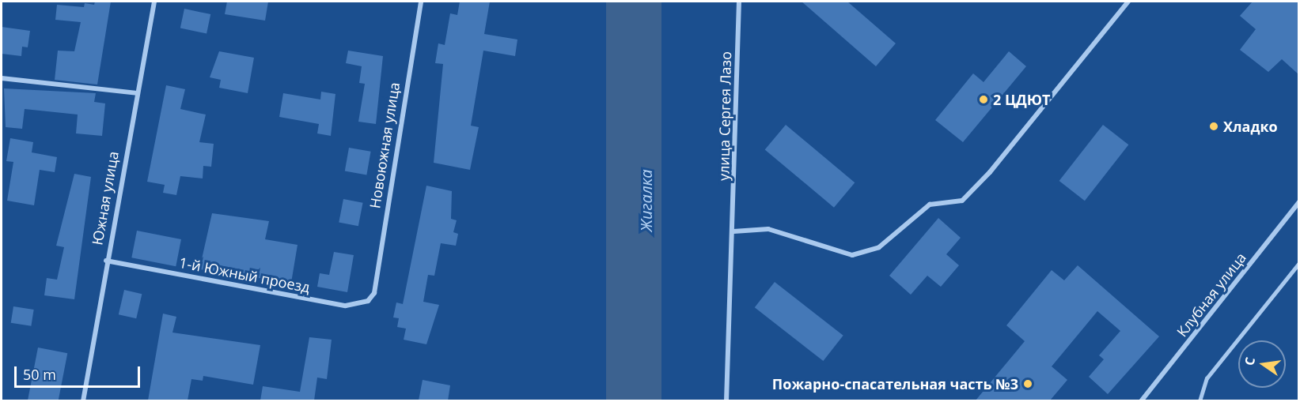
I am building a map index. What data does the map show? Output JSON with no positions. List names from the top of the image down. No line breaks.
{"streets":{"street":["улица Сергея Лазо","Новоюжная улица","Южная улица","1-й Южный проезд","Клубная улица"]},"crossings":[["Новоюжная улица","1-й Южный проезд"],["Южная улица","1-й Южный проезд"]],"water":["Жигалка"],"places":["2 ЦДЮТ","Хладко","Пожарно-спасательная часть №3"],"scale_bar":"50 m","north":"left"}
